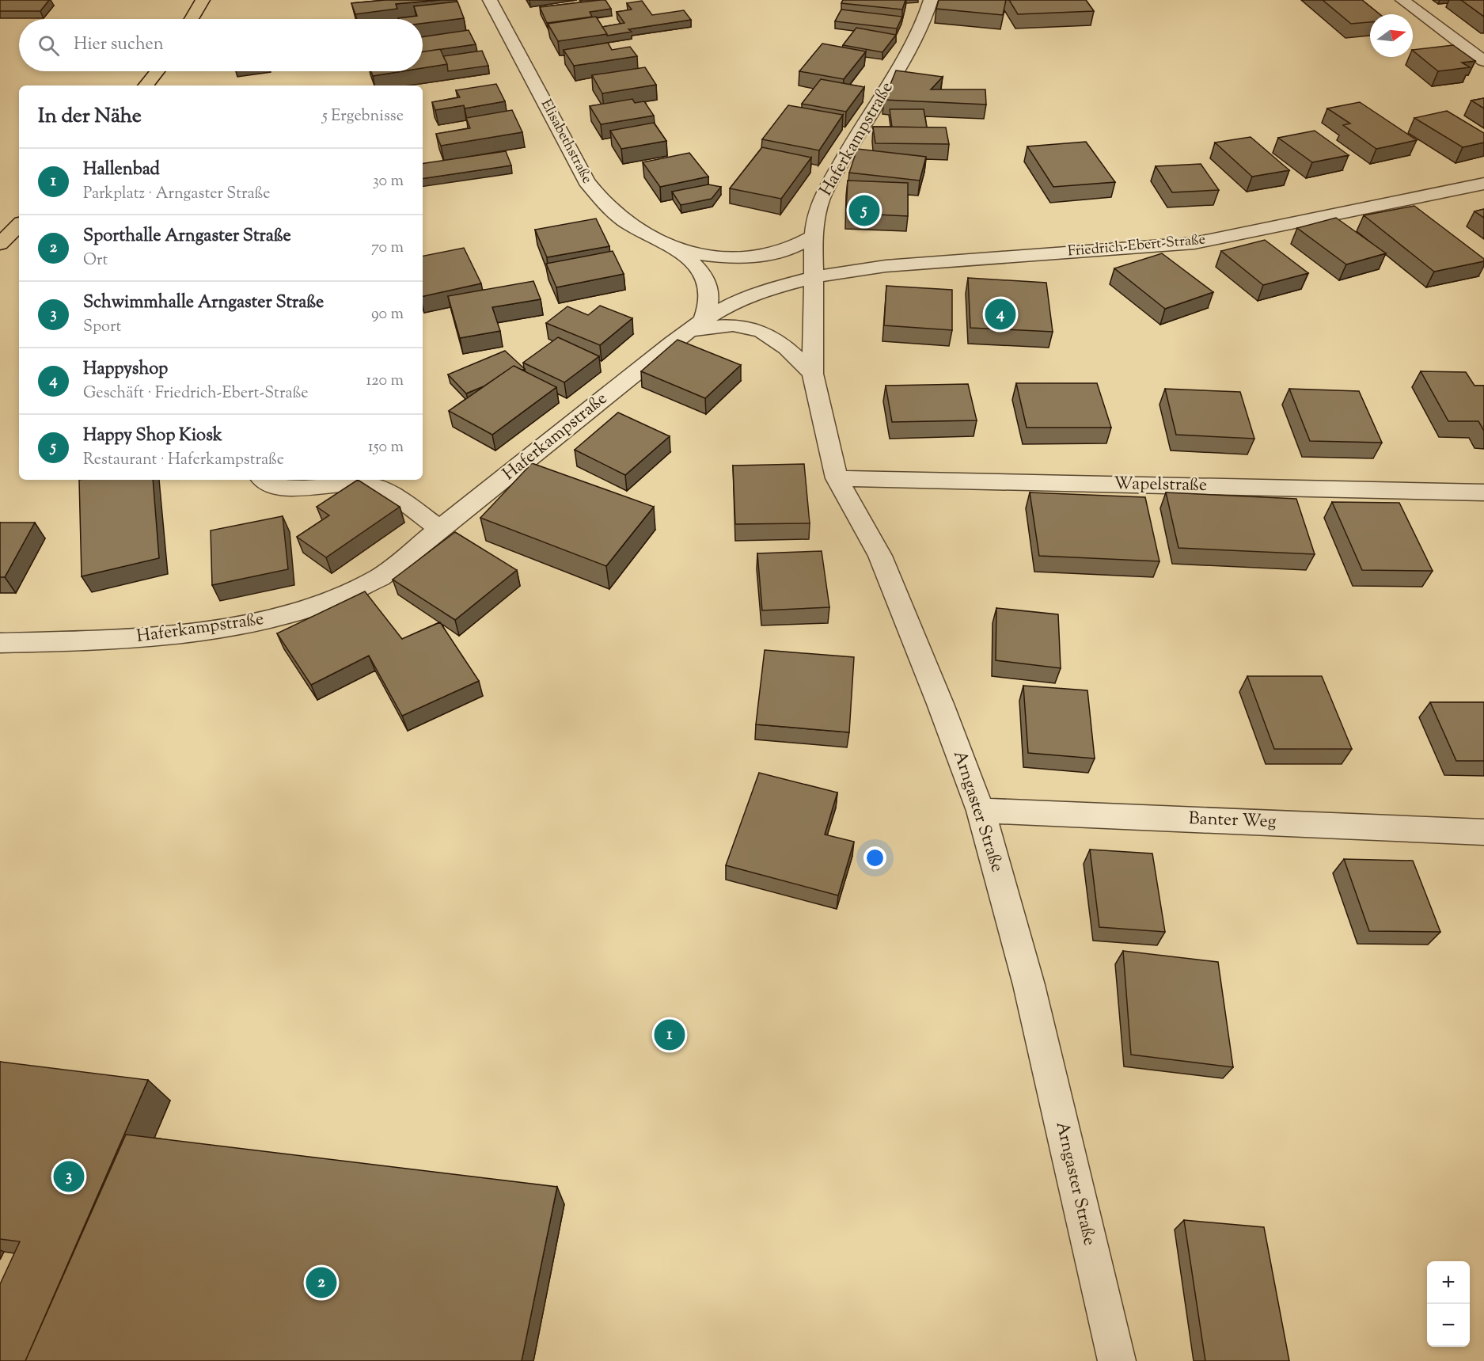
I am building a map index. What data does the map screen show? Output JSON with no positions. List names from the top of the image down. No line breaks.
{"streets":{"street":["Haferkampstraße","Elisabethstraße","Friedrich-Ebert-Straße","Wapelstraße","Arngaster Straße","Banter Weg"]},"crossings":[["Haferkampstraße","Friedrich-Ebert-Straße"],["Haferkampstraße","Arngaster Straße"],["Friedrich-Ebert-Straße","Arngaster Straße"],["Wapelstraße","Arngaster Straße"],["Arngaster Straße","Banter Weg"]],"north":"right","page":{"search":"Hier suchen","heading":["In der Nähe","5 Ergebnisse"],"list":[{"mark":"1","name":"Hallenbad","note":"Parkplatz · Arngaster Straße","value":"30 m"},{"mark":"2","name":"Sporthalle Arngaster Straße","note":"Ort","value":"70 m"},{"mark":"3","name":"Schwimmhalle Arngaster Straße","note":"Sport","value":"90 m"},{"mark":"4","name":"Happyshop","note":"Geschäft · Friedrich-Ebert-Straße","value":"120 m"},{"mark":"5","name":"Happy Shop Kiosk","note":"Restaurant · Haferkampstraße","value":"150 m"}],"pins":["5","4","1","3","2"],"map_buttons":["+","−"]}}
